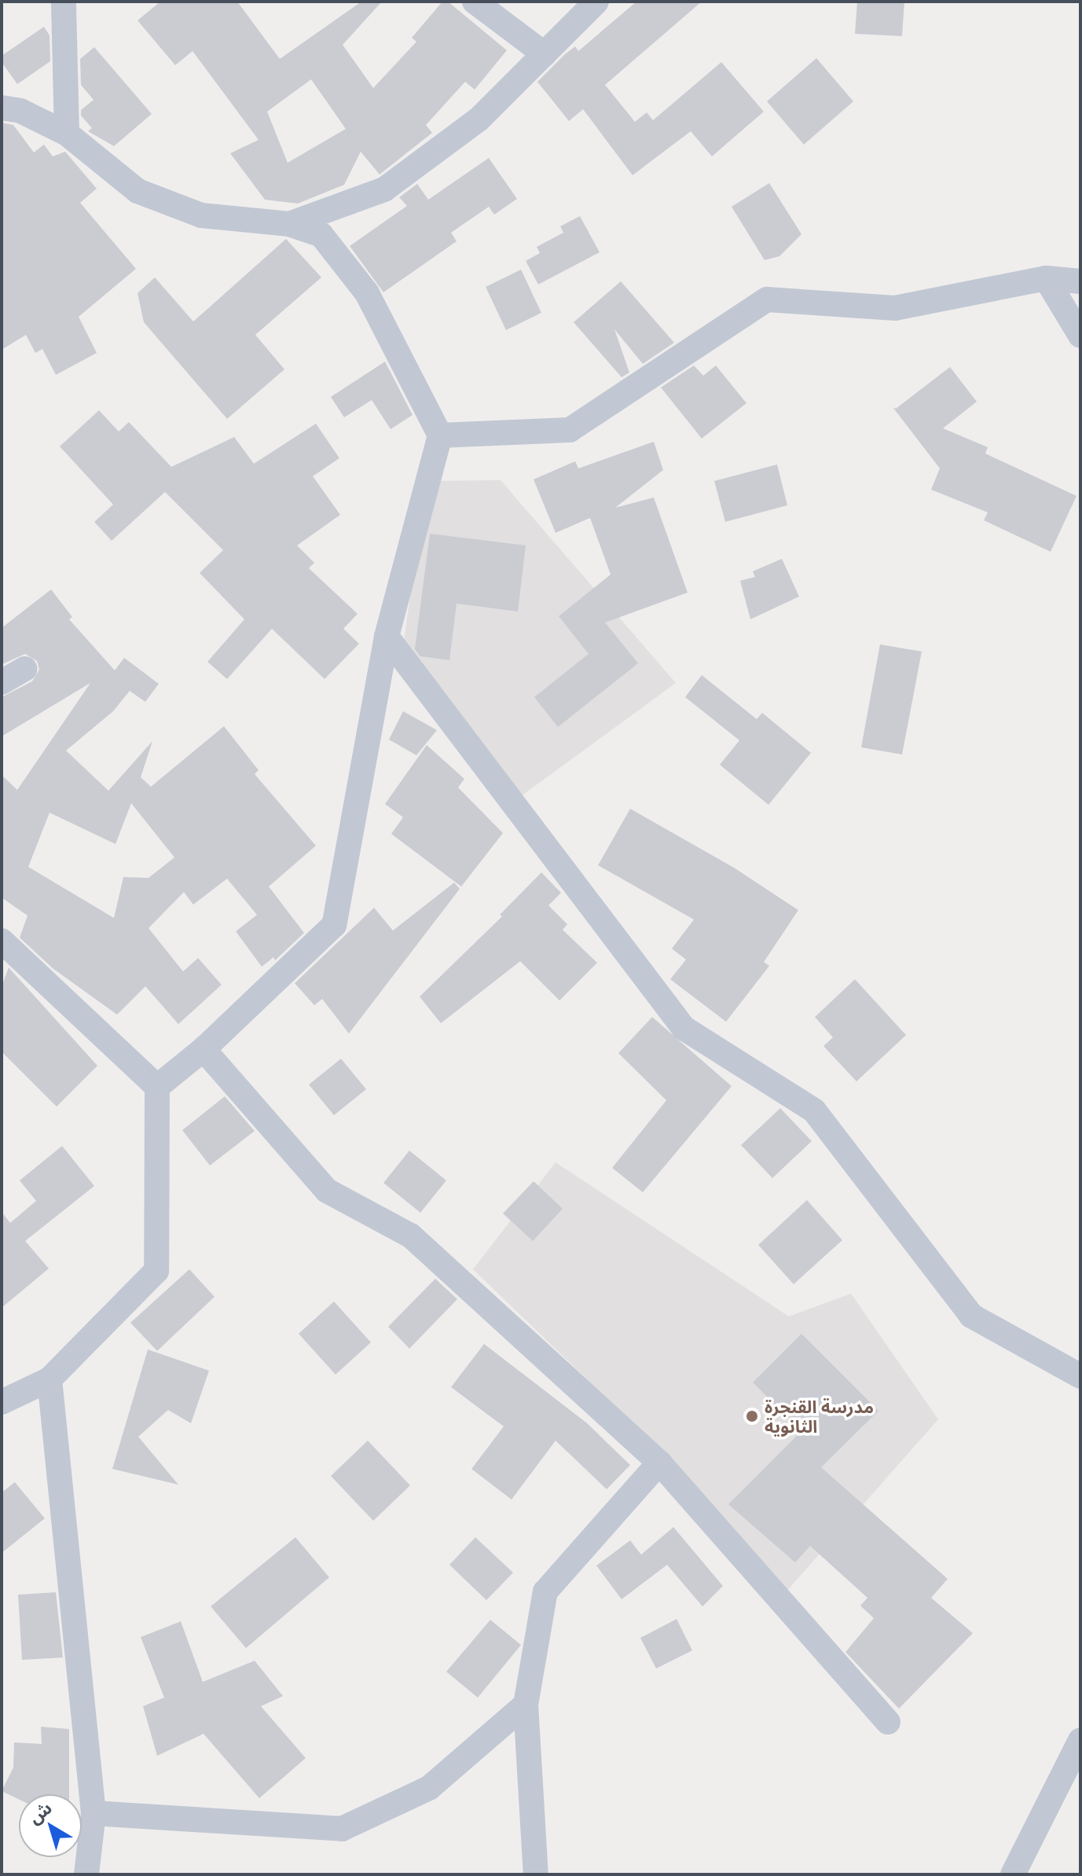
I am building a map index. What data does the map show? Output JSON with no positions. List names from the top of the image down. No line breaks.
{"places":["مدرسة القنجرة الثانوية"],"north":"top left"}
